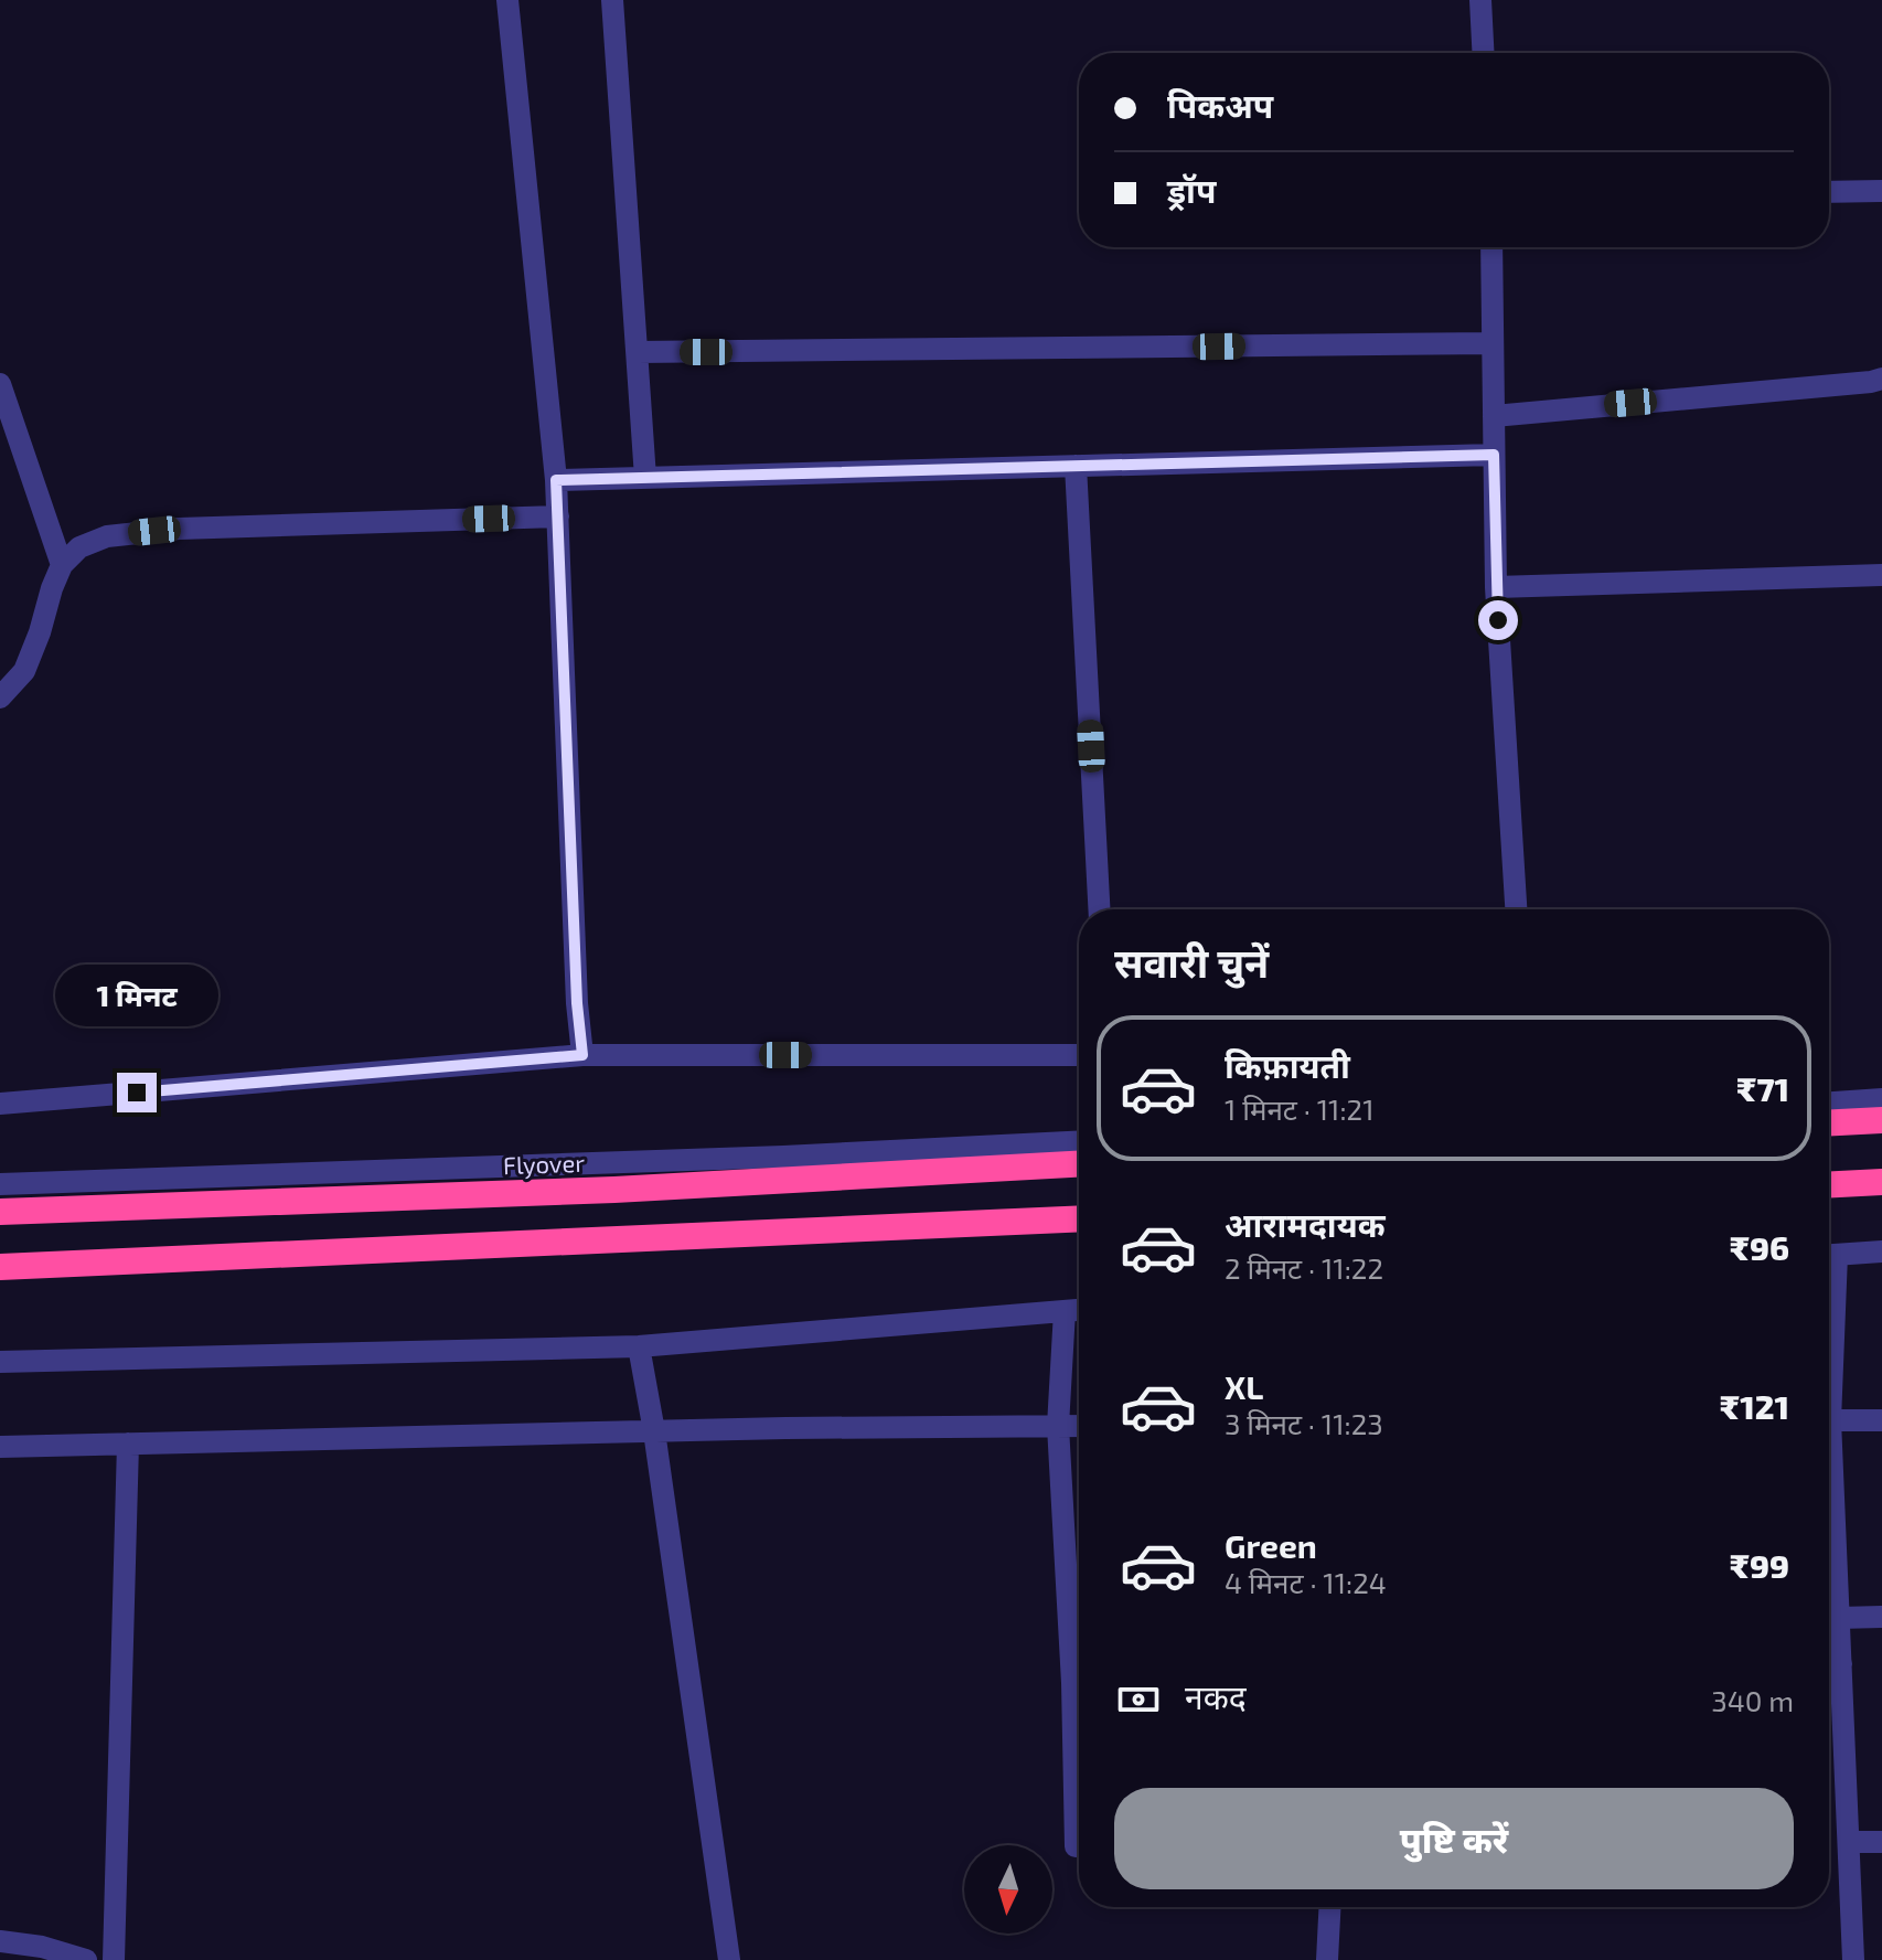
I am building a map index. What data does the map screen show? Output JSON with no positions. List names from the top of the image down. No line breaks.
{"streets":{"highway":["Flyover"]},"north":"bottom","page":{"banner":["पिकअप","ड्रॉप"],"heading":"सवारी चुनें","bubble":"1 मिनट","list":[{"name":"किफ़ायती","note":"1 मिनट · 11:21","value":"₹71"},{"name":"आरामदायक","note":"2 मिनट · 11:22","value":"₹96"},{"name":"XL","note":"3 मिनट · 11:23","value":"₹121"},{"name":"Green","note":"4 मिनट · 11:24","value":"₹99"}],"pay":["नकद","340 m"],"buttons":"पुष्टि करें"}}
